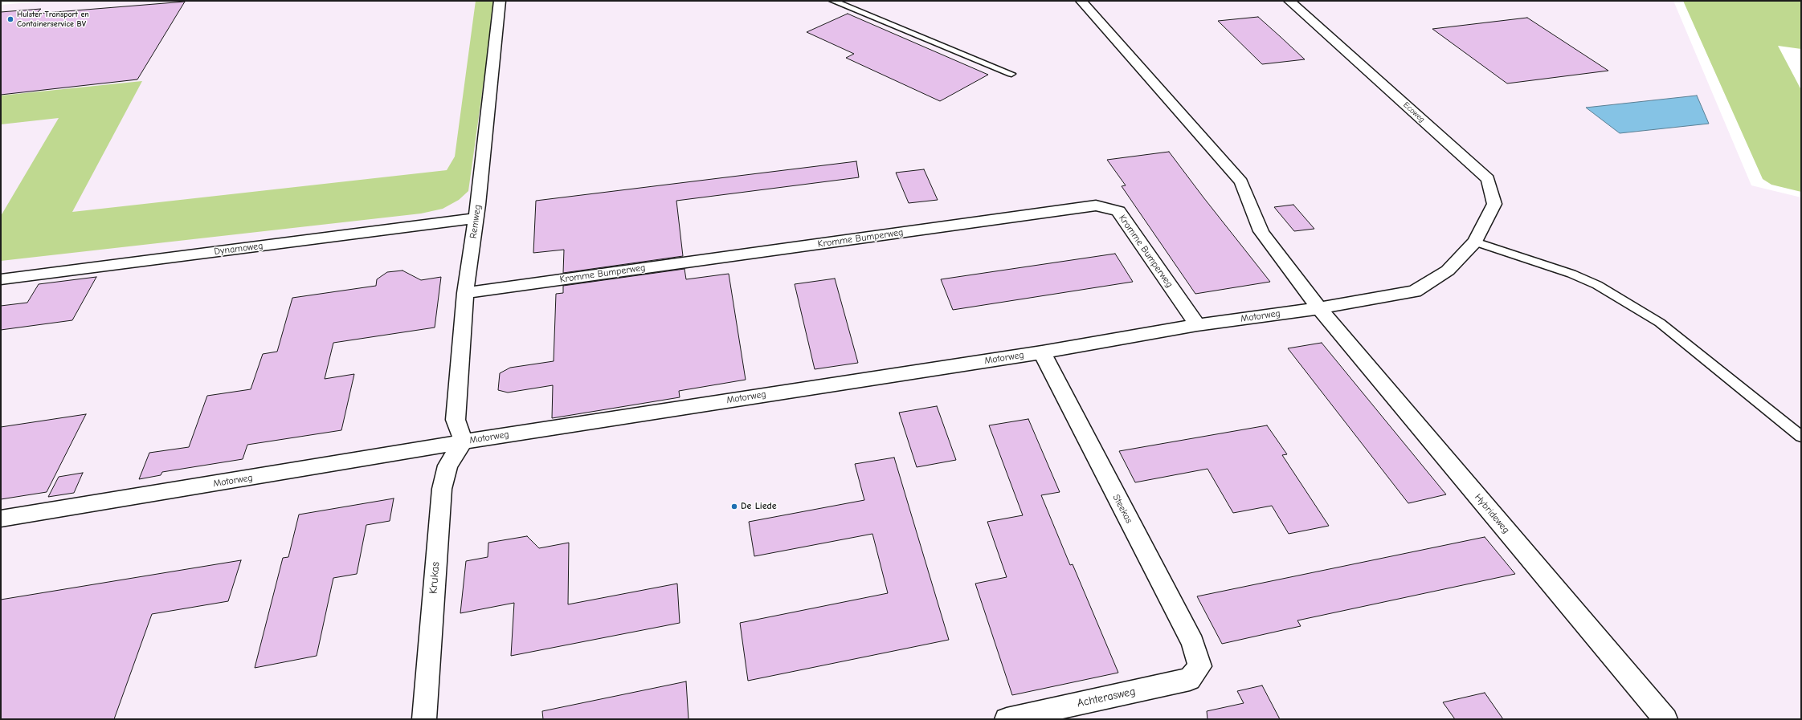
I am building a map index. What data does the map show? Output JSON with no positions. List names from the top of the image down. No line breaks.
{"streets":{"street":["Ecoweg","Remweg","Kromme Bumperweg","Dynamoweg","Motorweg","Steekas","Hybrideweg","Krukas","Achterasweg"]},"crossings":[["Ecoweg","Motorweg"],["Remweg","Kromme Bumperweg"],["Remweg","Dynamoweg"],["Remweg","Motorweg"],["Remweg","Krukas"],["Kromme Bumperweg","Motorweg"],["Motorweg","Steekas"],["Motorweg","Hybrideweg"],["Motorweg","Krukas"],["Steekas","Achterasweg"]],"places":["Hulster Transport en Containerservice BV","De Liede"]}
